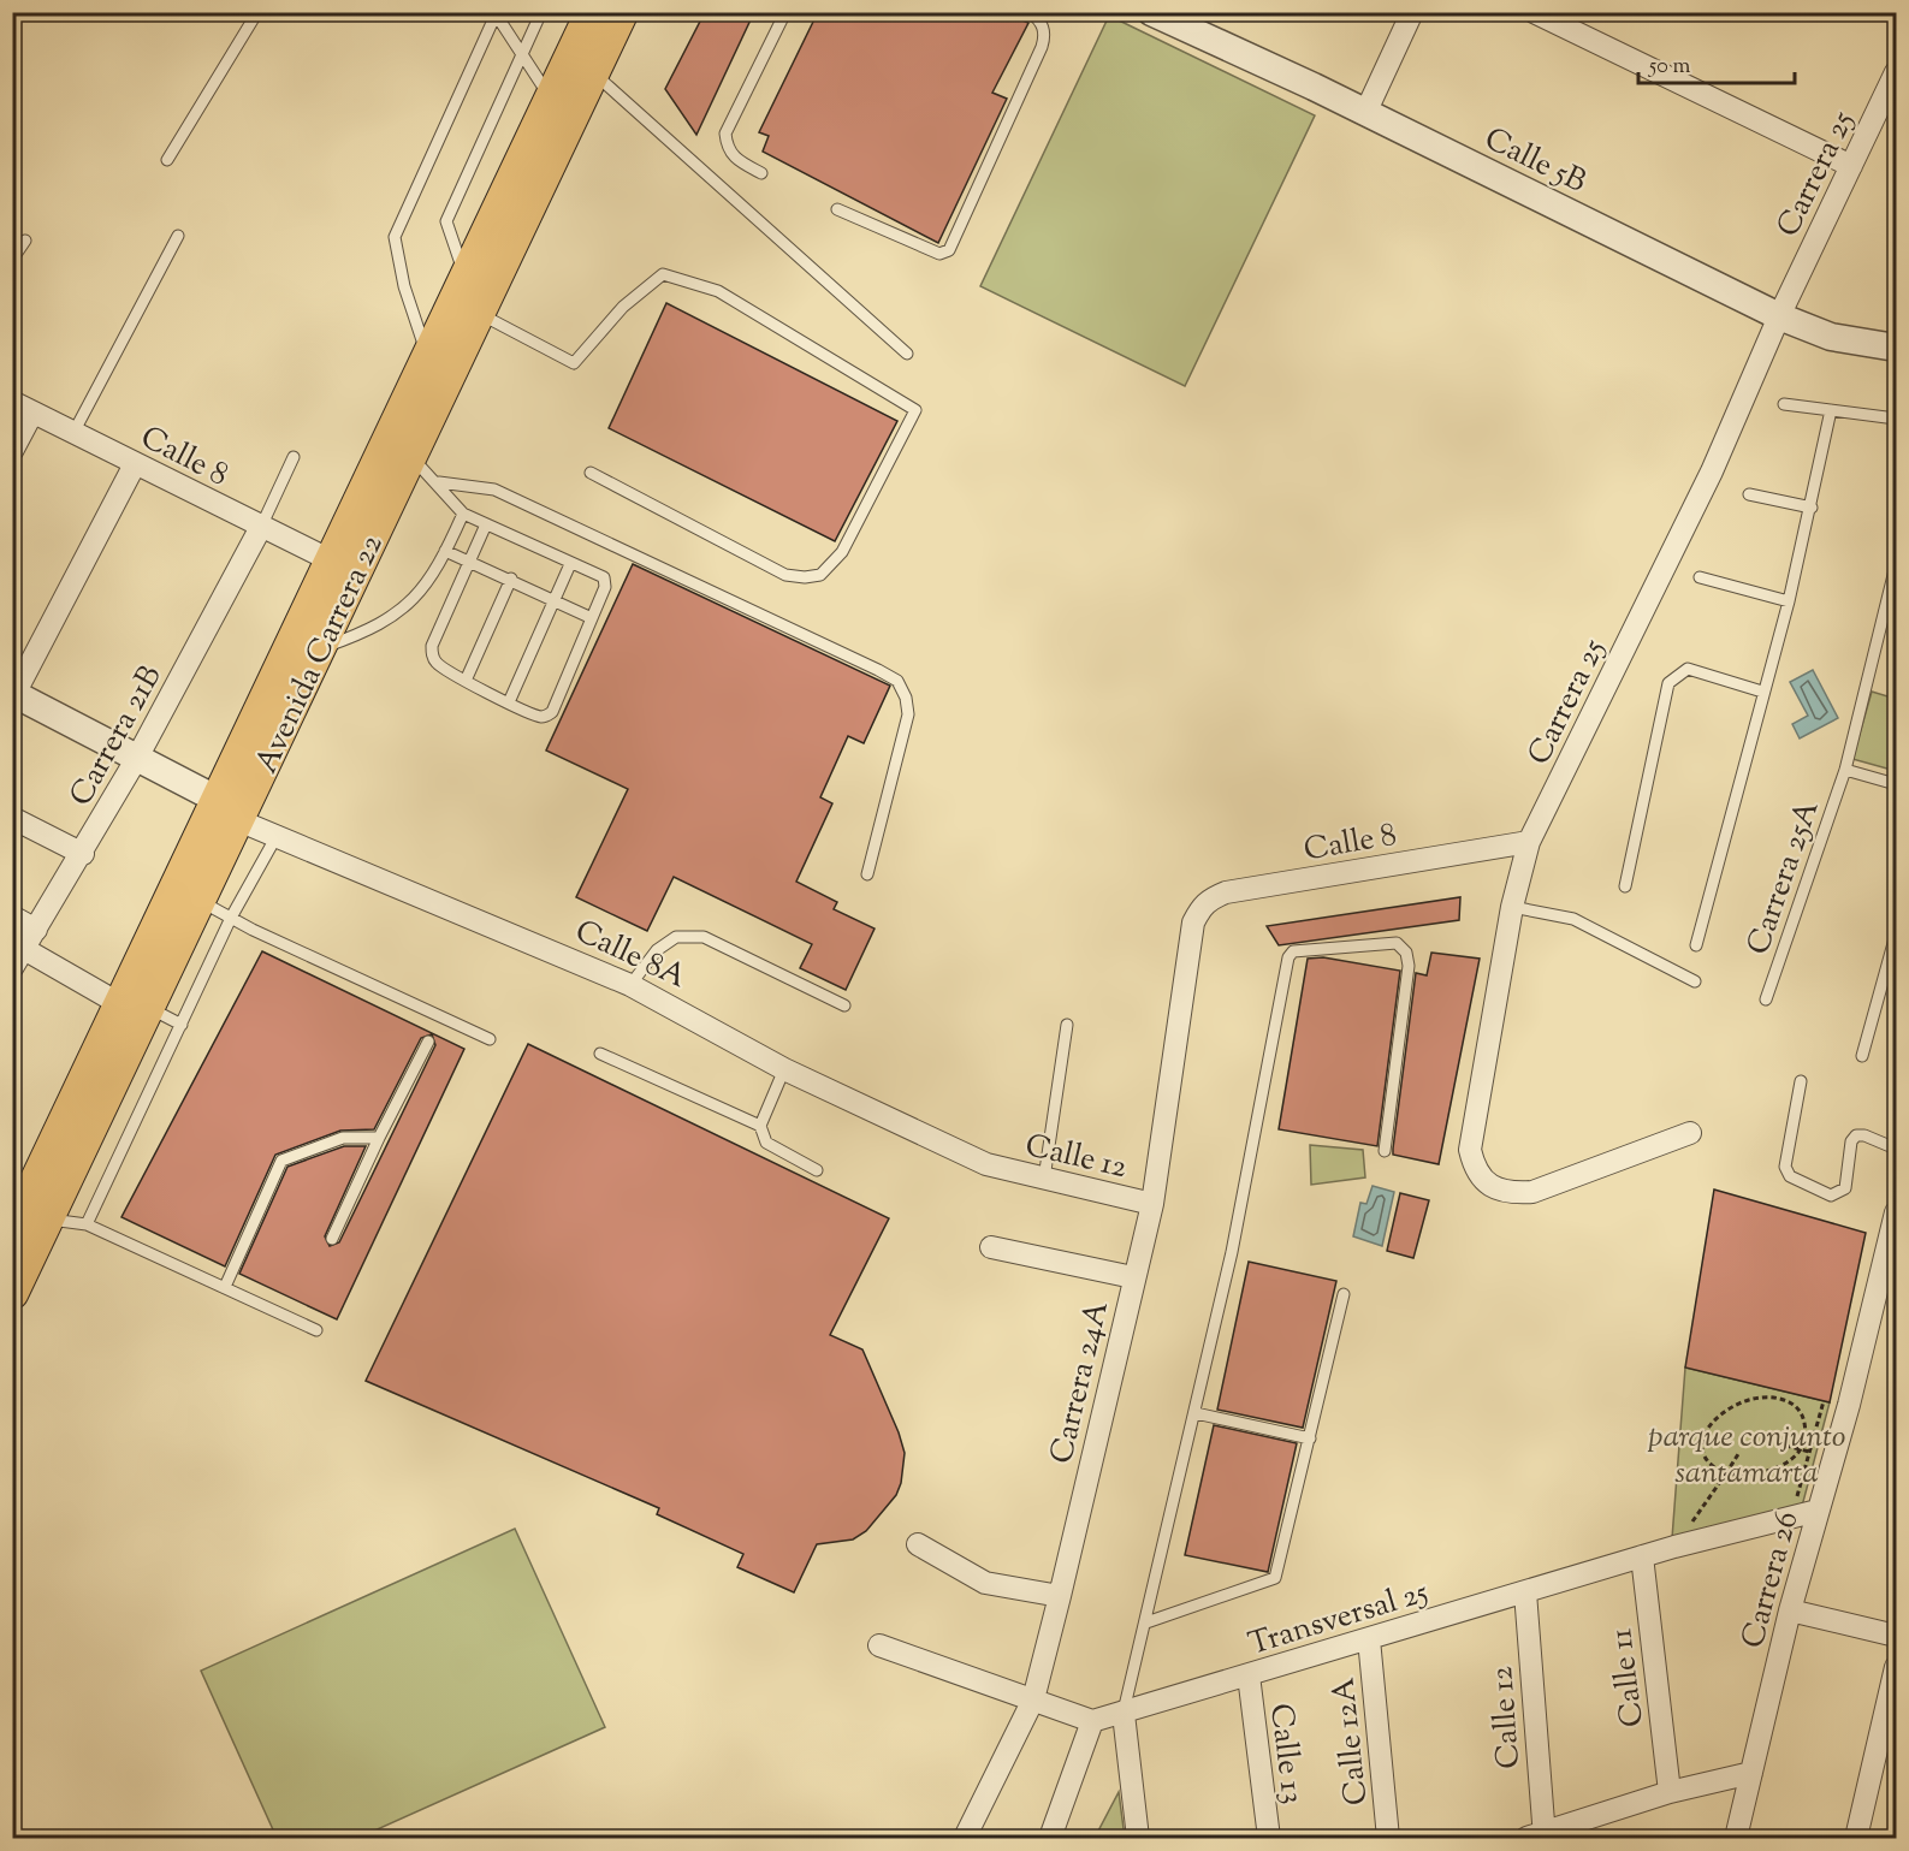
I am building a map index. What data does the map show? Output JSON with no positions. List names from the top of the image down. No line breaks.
{"streets":{"main road":["Avenida Carrera 22"],"street":["Calle 5B","Carrera 25","Calle 8","Carrera 21B","Calle 8A","Calle 12","Carrera 24A","Carrera 26","Transversal 25","Calle 11","Calle 12A","Calle 13"],"lane":["Carrera 25A"]},"crossings":[["Calle 5B","Carrera 25"],["Carrera 25","Calle 8"],["Calle 8","Avenida Carrera 22"],["Calle 8","Carrera 21B"],["Calle 8","Carrera 24A"],["Avenida Carrera 22","Calle 8A"],["Carrera 21B","Calle 8A"],["Calle 8A","Calle 12"],["Calle 12","Carrera 24A"],["Calle 12","Transversal 25"],["Carrera 26","Transversal 25"],["Transversal 25","Calle 11"],["Transversal 25","Calle 12A"],["Transversal 25","Calle 13"]],"parks":["parque conjunto santamarta"],"scale_bar":"50 m"}
